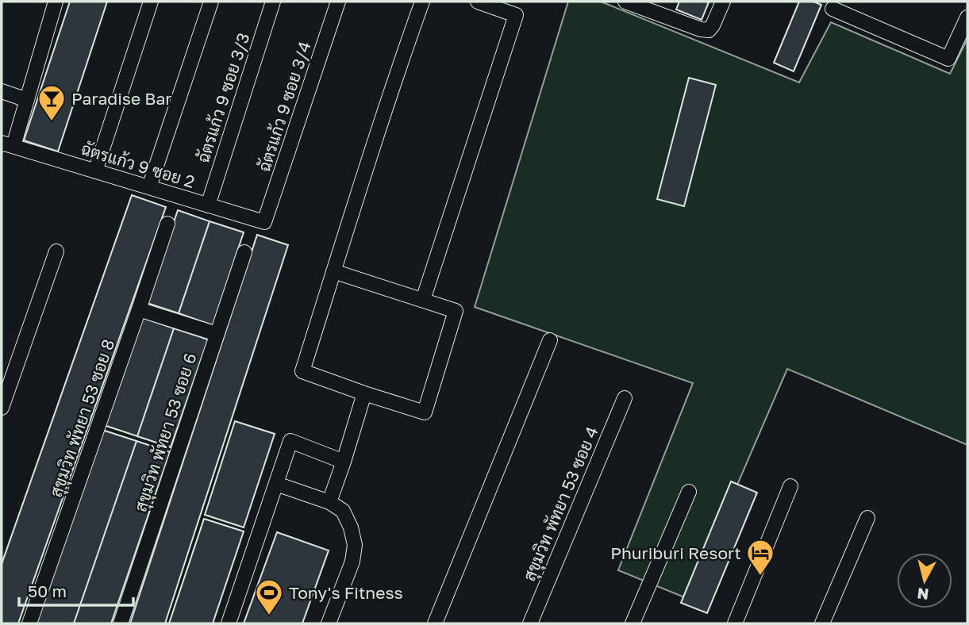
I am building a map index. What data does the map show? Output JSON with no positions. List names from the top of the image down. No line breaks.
{"streets":{"street":["ฉัตรแก้ว 9 ซอย 3/3","ฉัตรแก้ว 9 ซอย 3/4","ฉัตรแก้ว 9 ซอย 2","สุขุมวิท พัทยา 53 ซอย 8","สุขุมวิท พัทยา 53 ซอย 6","สุขุมวิท พัทยา 53 ซอย 4"]},"crossings":[["ฉัตรแก้ว 9 ซอย 3/3","ฉัตรแก้ว 9 ซอย 2"],["ฉัตรแก้ว 9 ซอย 3/4","ฉัตรแก้ว 9 ซอย 2"]],"places":{"bar":["Paradise Bar"],"hotel":["Phuriburi Resort"],"sports":["Tony's Fitness"]},"scale_bar":"50 m","north":"bottom"}
